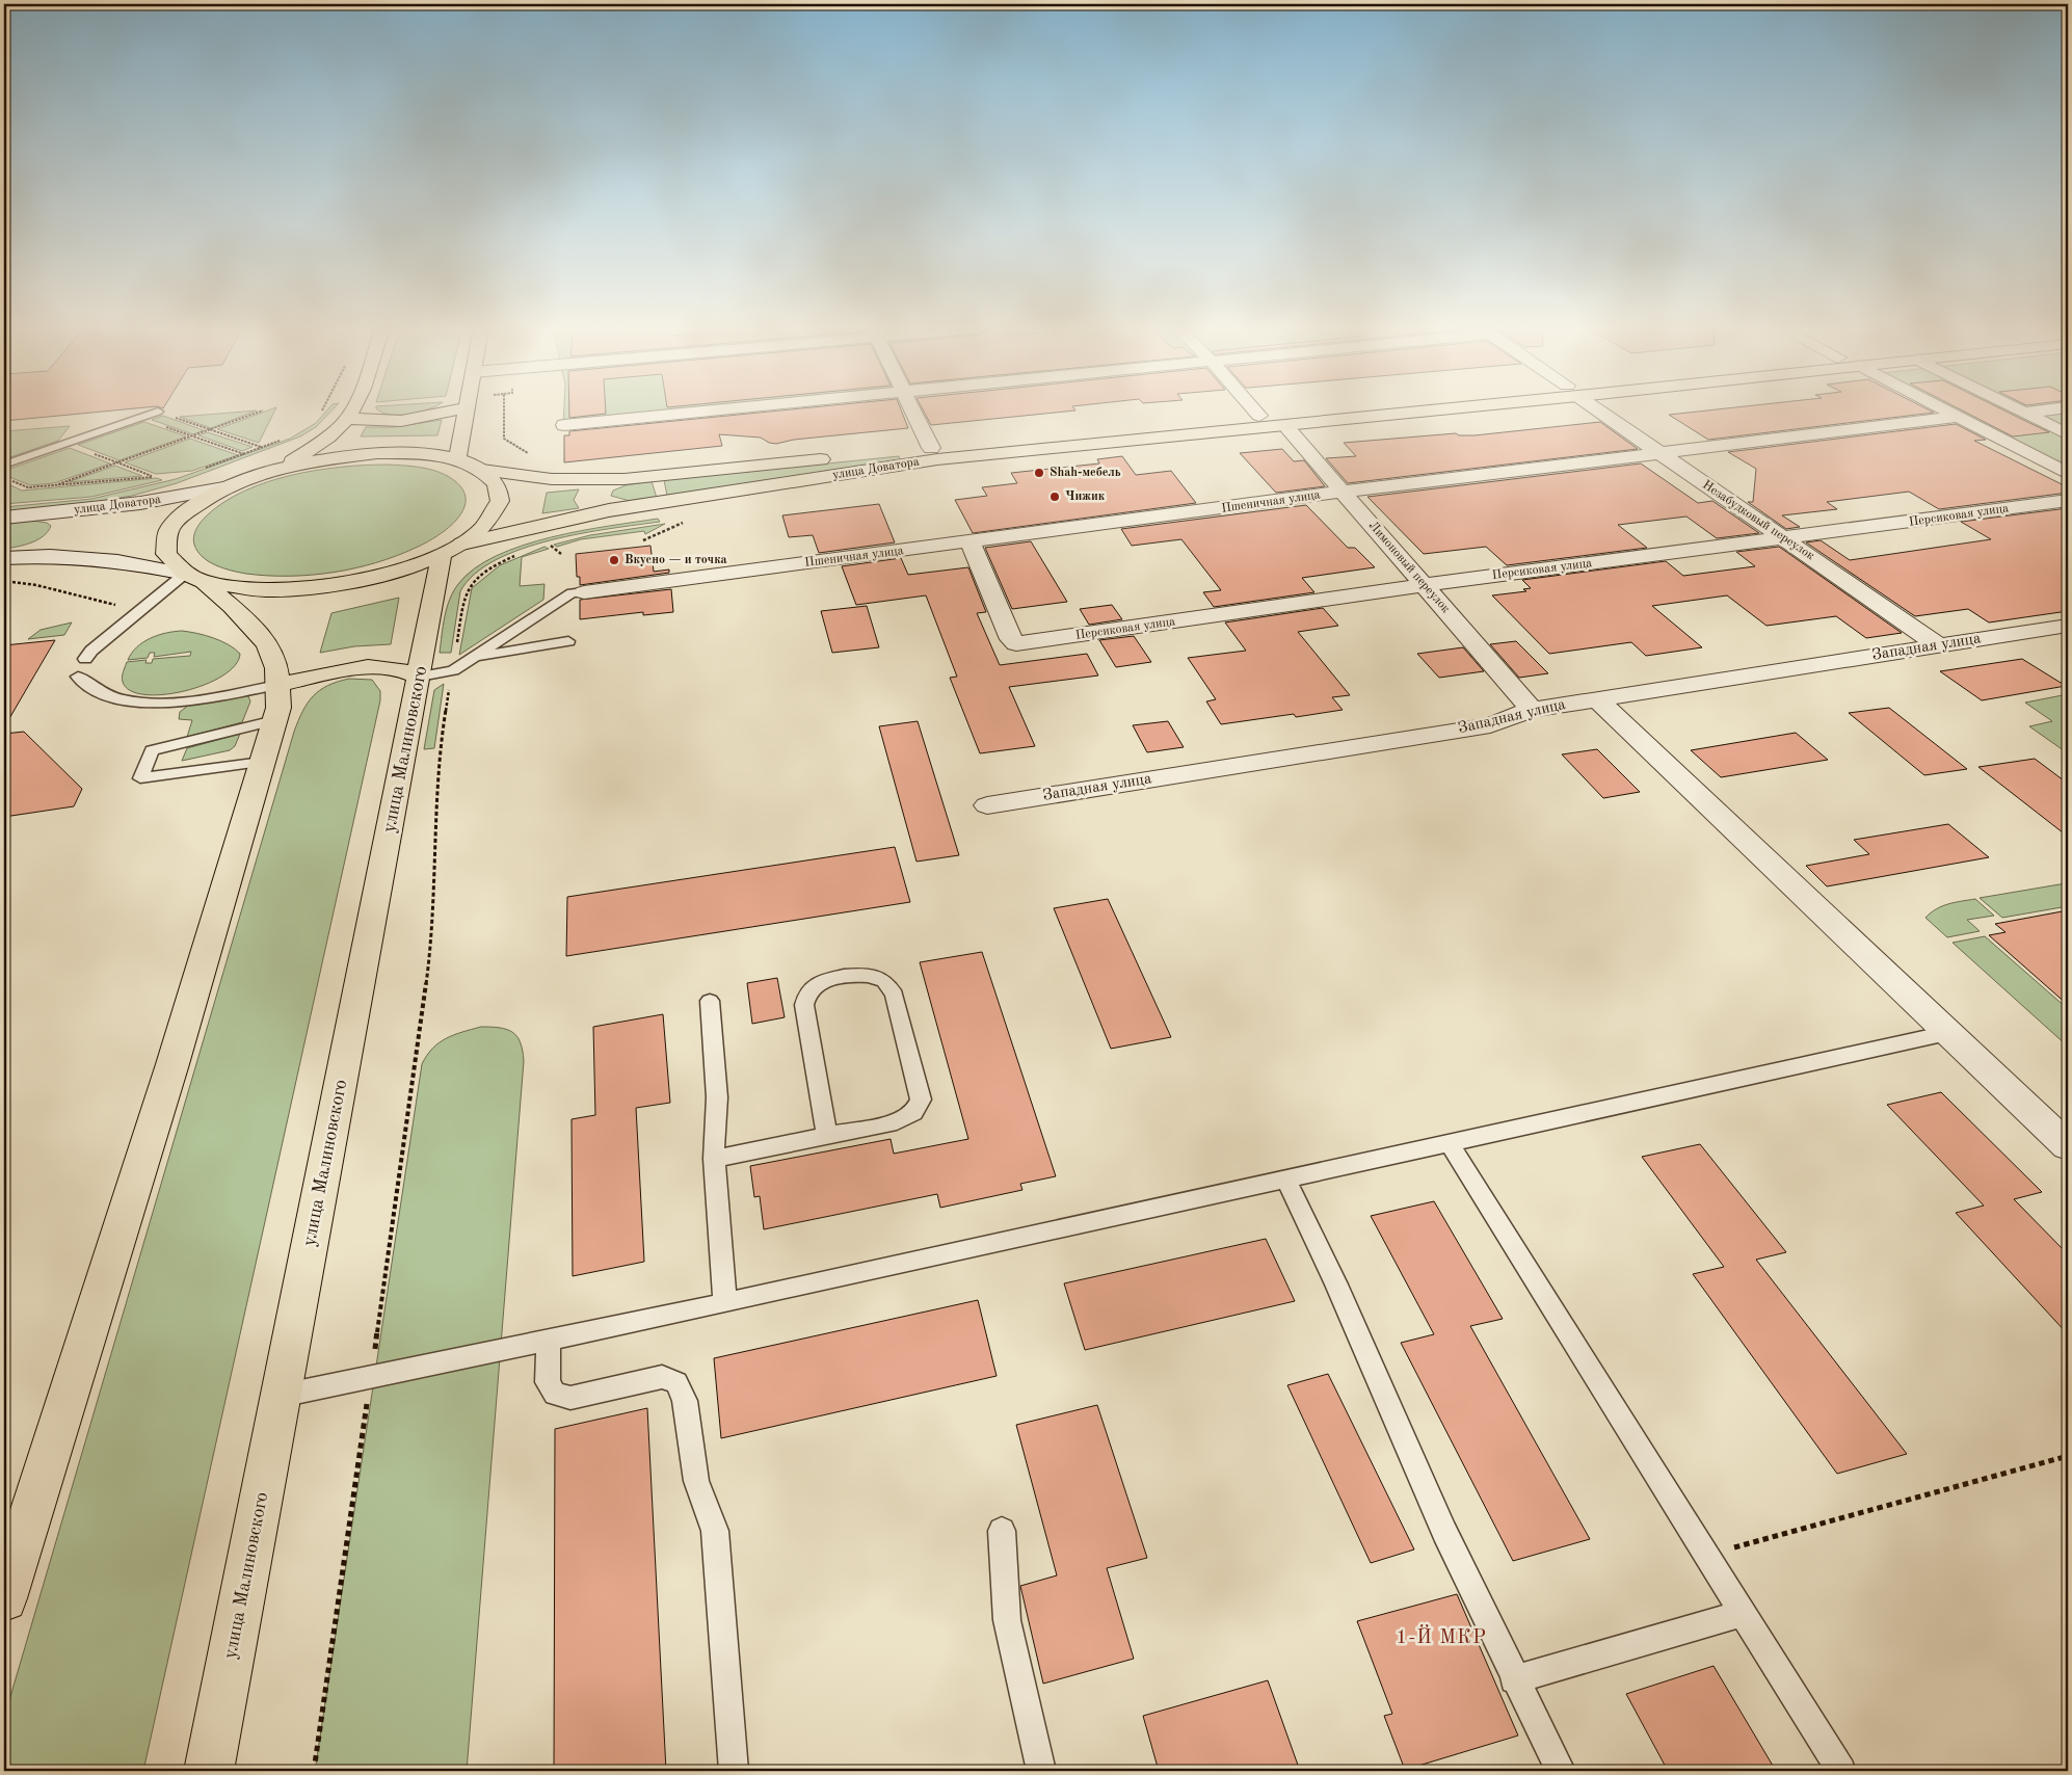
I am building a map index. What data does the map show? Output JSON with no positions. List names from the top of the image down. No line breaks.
{"streets":{"main road":["улица Доватора","улица Малиновского"],"street":["Пшеничная улица","Персиковая улица","Незабудковый переулок","Лимоновый переулок","Западная улица"]},"crossings":[["улица Доватора","Лимоновый переулок"],["улица Доватора","улица Малиновского"],["Пшеничная улица","Персиковая улица"],["Пшеничная улица","Незабудковый переулок"],["Пшеничная улица","Лимоновый переулок"],["Персиковая улица","Незабудковый переулок"],["Персиковая улица","Лимоновый переулок"],["Незабудковый переулок","Западная улица"],["Лимоновый переулок","Западная улица"]],"districts":["1-Й МКР"],"places":["Shah-мебель","Чижик","Вкусно — и точка"]}
